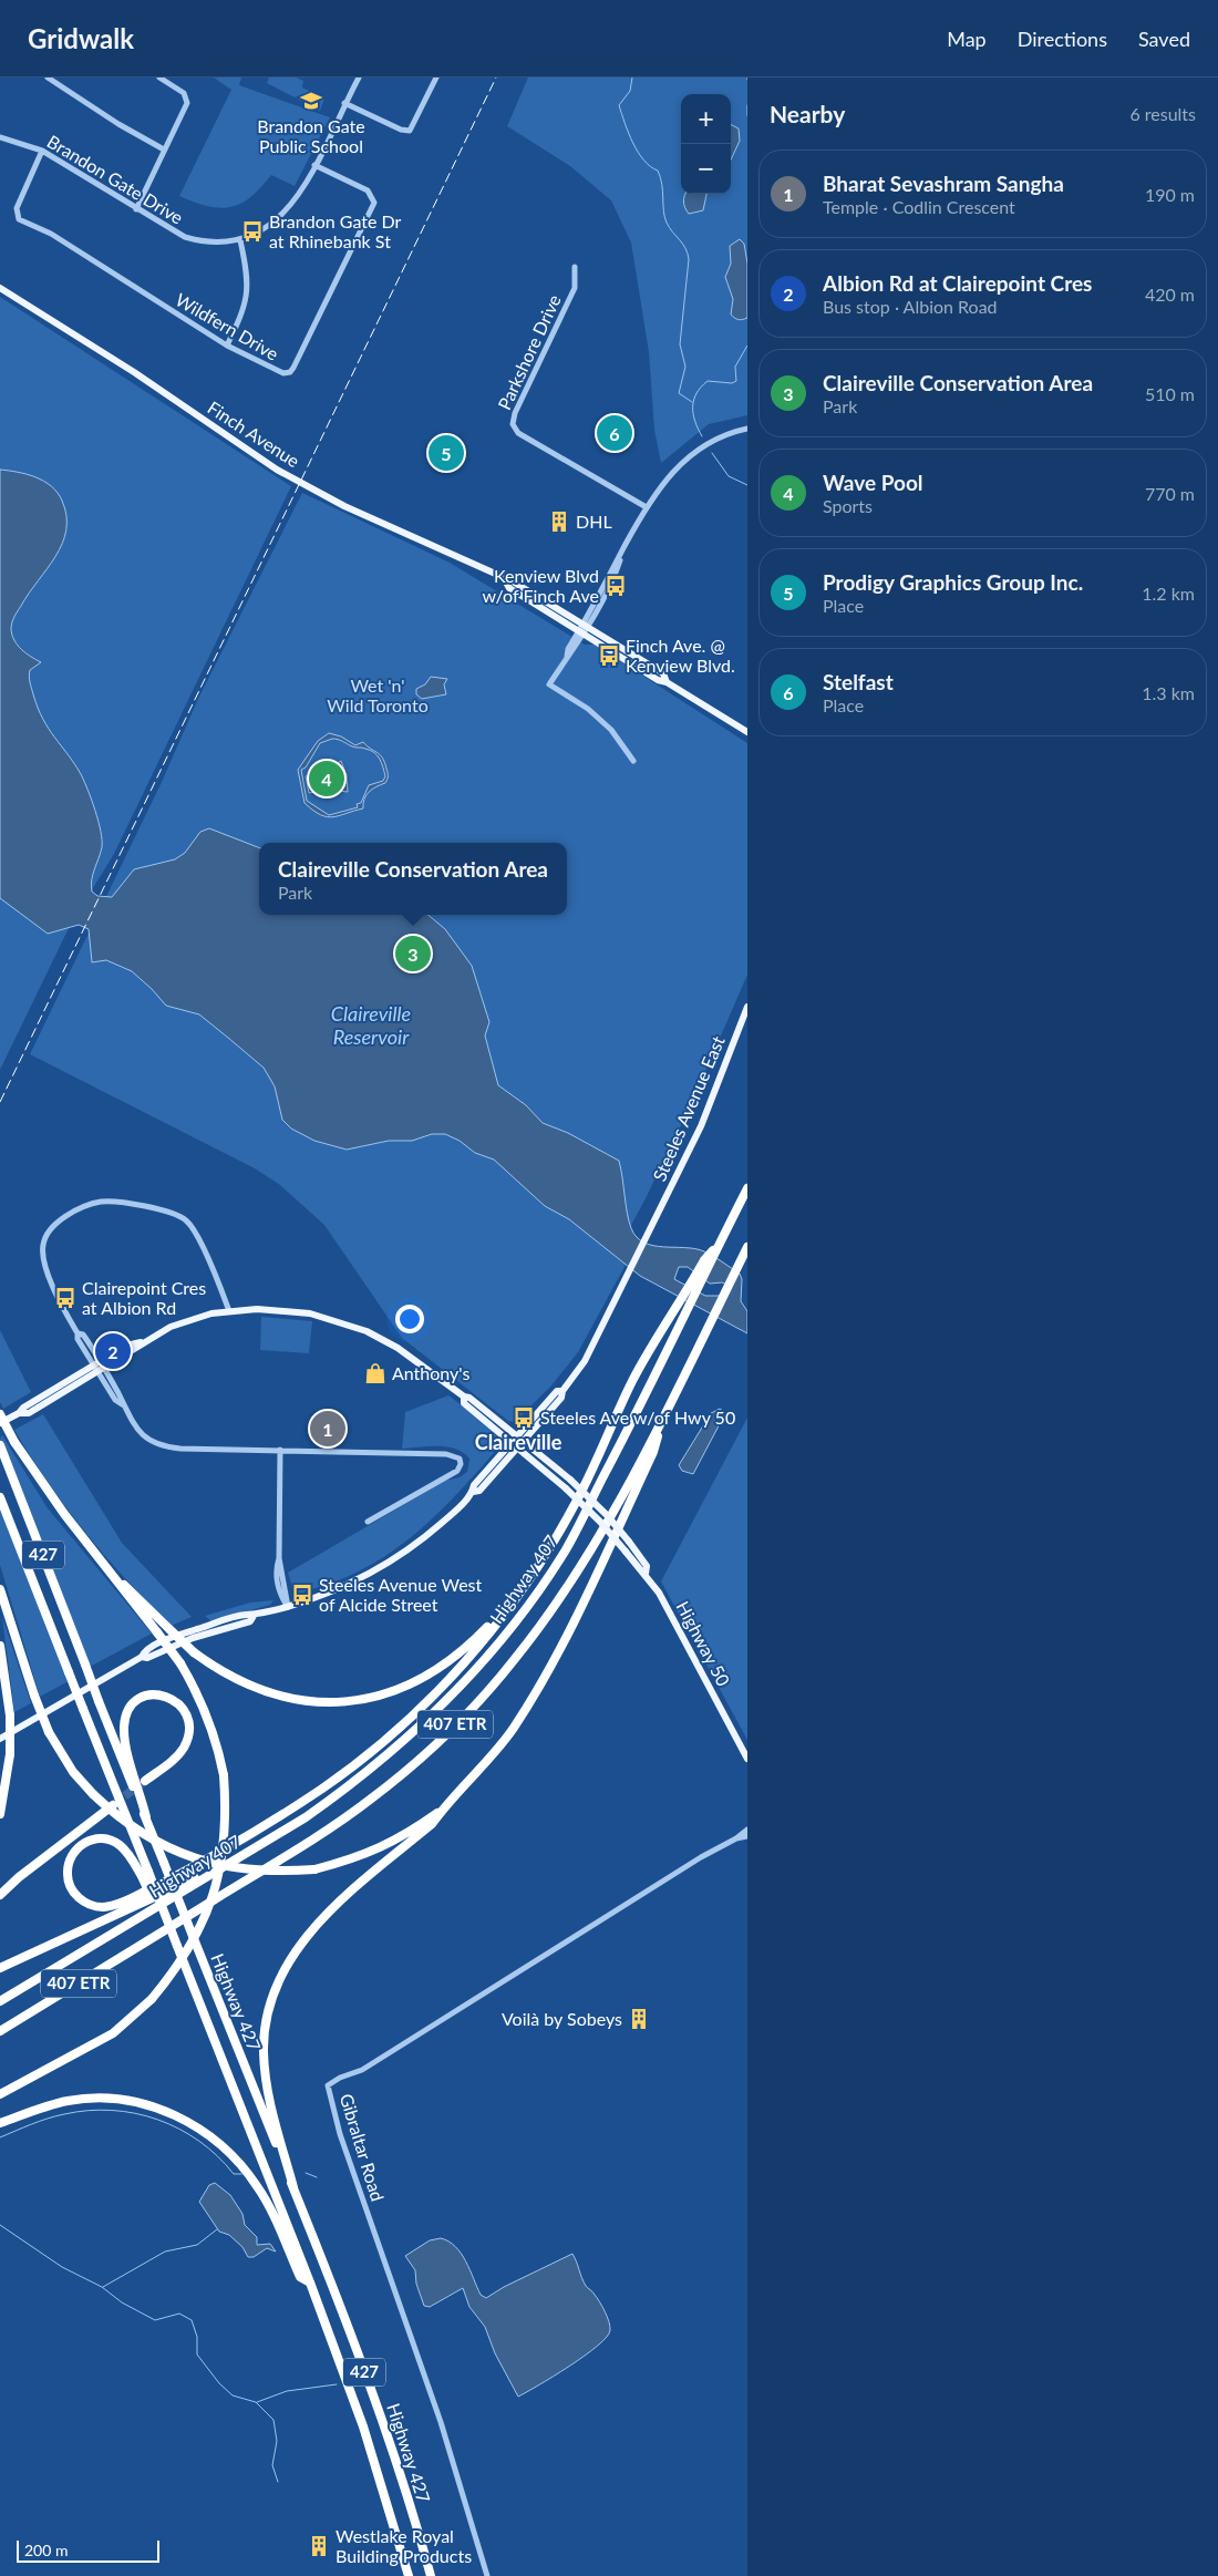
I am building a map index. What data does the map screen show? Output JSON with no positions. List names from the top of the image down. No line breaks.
{"streets":{"highway":["427","Highway 407","407 ETR","Highway 427"],"main road":["Finch Avenue","Steeles Avenue East","Highway 50"],"street":["Brandon Gate Drive","Wildfern Drive","Parkshore Drive","Gibraltar Road"]},"crossings":[["Brandon Gate Drive","Wildfern Drive"],["427","Highway 427"]],"districts":["Claireville"],"water":["Claireville Reservoir"],"parks":["Wet 'n' Wild Toronto"],"places":{"school or university":["Brandon Gate Public School"],"bus stop":["Brandon Gate Dr at Rhinebank St","Kenview Blvd w/of Finch Ave","Finch Ave. @ Kenview Blvd.","Clairepoint Cres at Albion Rd","Steeles Ave w/of Hwy 50","Steeles Avenue West of Alcide Street"],"building":["DHL","Voilà by Sobeys","Westlake Royal Building Products"],"shop":["Anthony's"]},"scale_bar":"200 m","page":{"header":"Gridwalk","nav":["Map","Directions","Saved"],"heading":["Nearby","6 results"],"map_buttons":["+","−"],"list":[{"mark":"1","name":"Bharat Sevashram Sangha","note":"Temple · Codlin Crescent","value":"190 m"},{"mark":"2","name":"Albion Rd at Clairepoint Cres","note":"Bus stop · Albion Road","value":"420 m"},{"mark":"3","name":"Claireville Conservation Area","note":"Park","value":"510 m"},{"mark":"4","name":"Wave Pool","note":"Sports","value":"770 m"},{"mark":"5","name":"Prodigy Graphics Group Inc.","note":"Place","value":"1.2 km"},{"mark":"6","name":"Stelfast","note":"Place","value":"1.3 km"}],"pins":["6","5","4","3","2","1"],"popup":["Claireville Conservation Area","Park"],"scale":"200 m"}}
